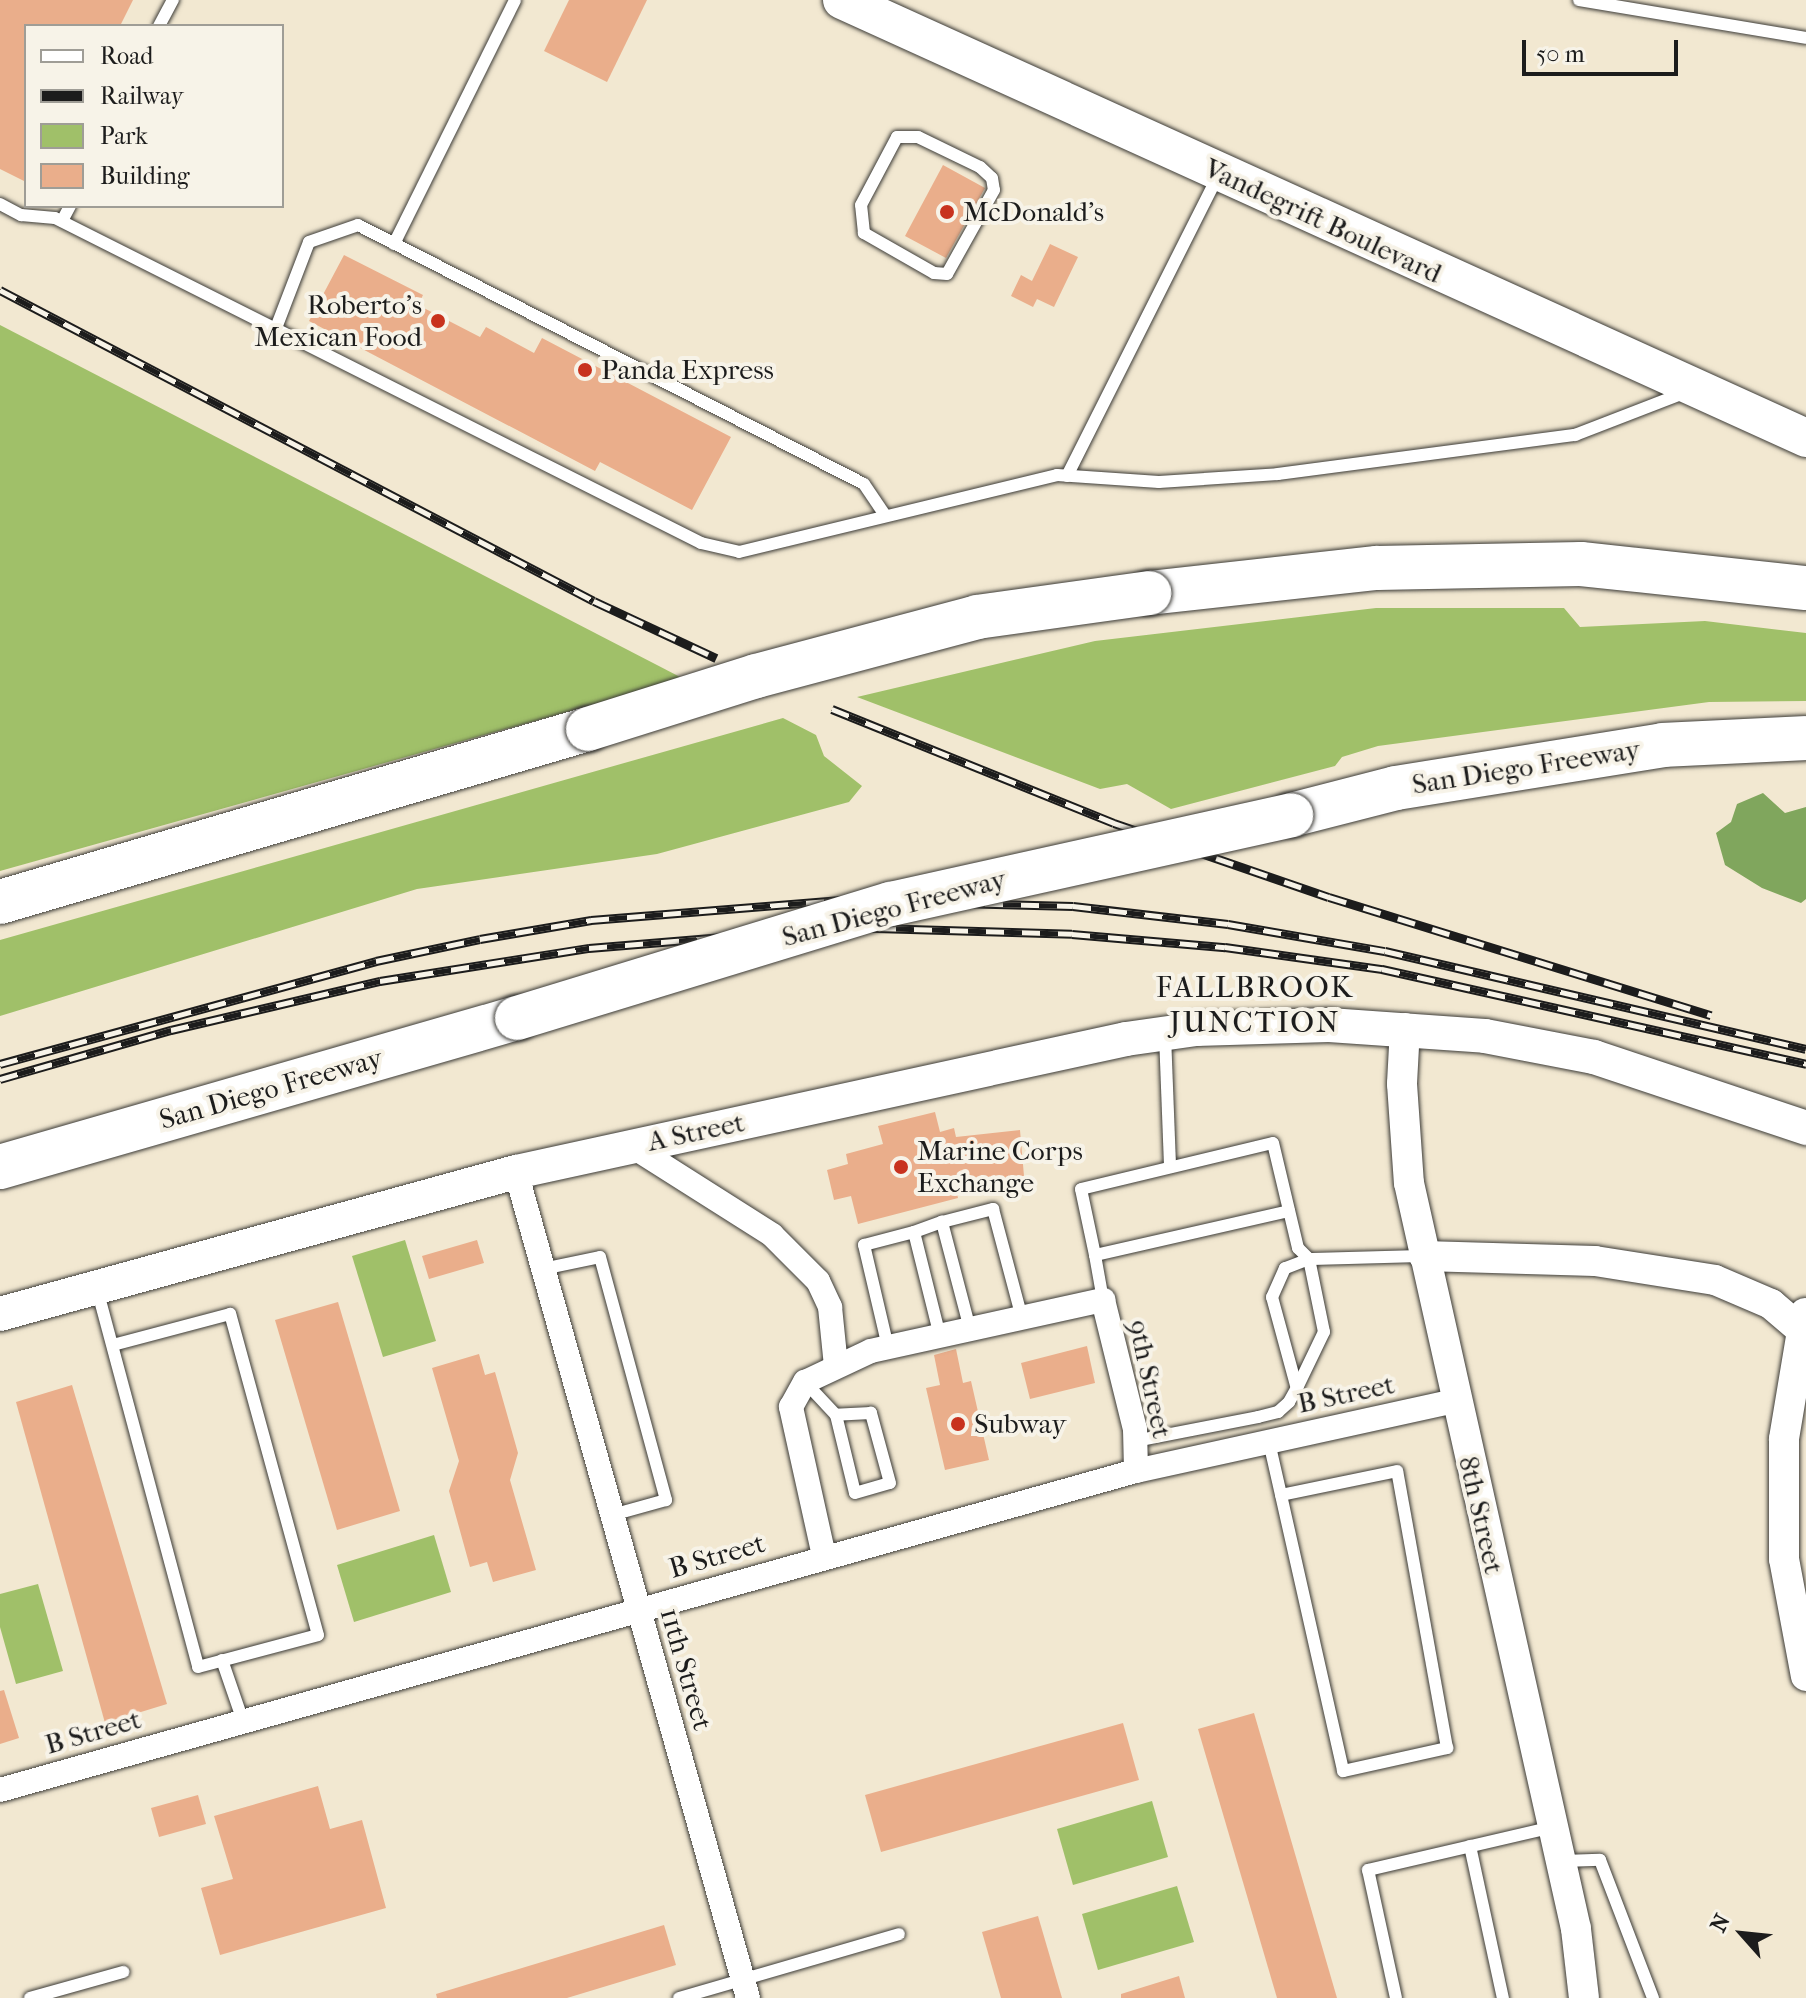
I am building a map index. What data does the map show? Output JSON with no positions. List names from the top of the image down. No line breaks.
{"streets":{"highway":["San Diego Freeway"],"main road":["Vandegrift Boulevard","A Street"],"street":["9th Street","B Street","8th Street","11th Street"]},"crossings":[["A Street","8th Street"],["A Street","11th Street"],["9th Street","B Street"],["B Street","8th Street"],["B Street","11th Street"]],"districts":["FALLBROOK JUNCTION"],"places":["McDonald's","Roberto's Mexican Food","Panda Express","Marine Corps Exchange","Subway"],"legend":["Road","Railway","Park","Building"],"scale_bar":"50 m","north":"top left"}
